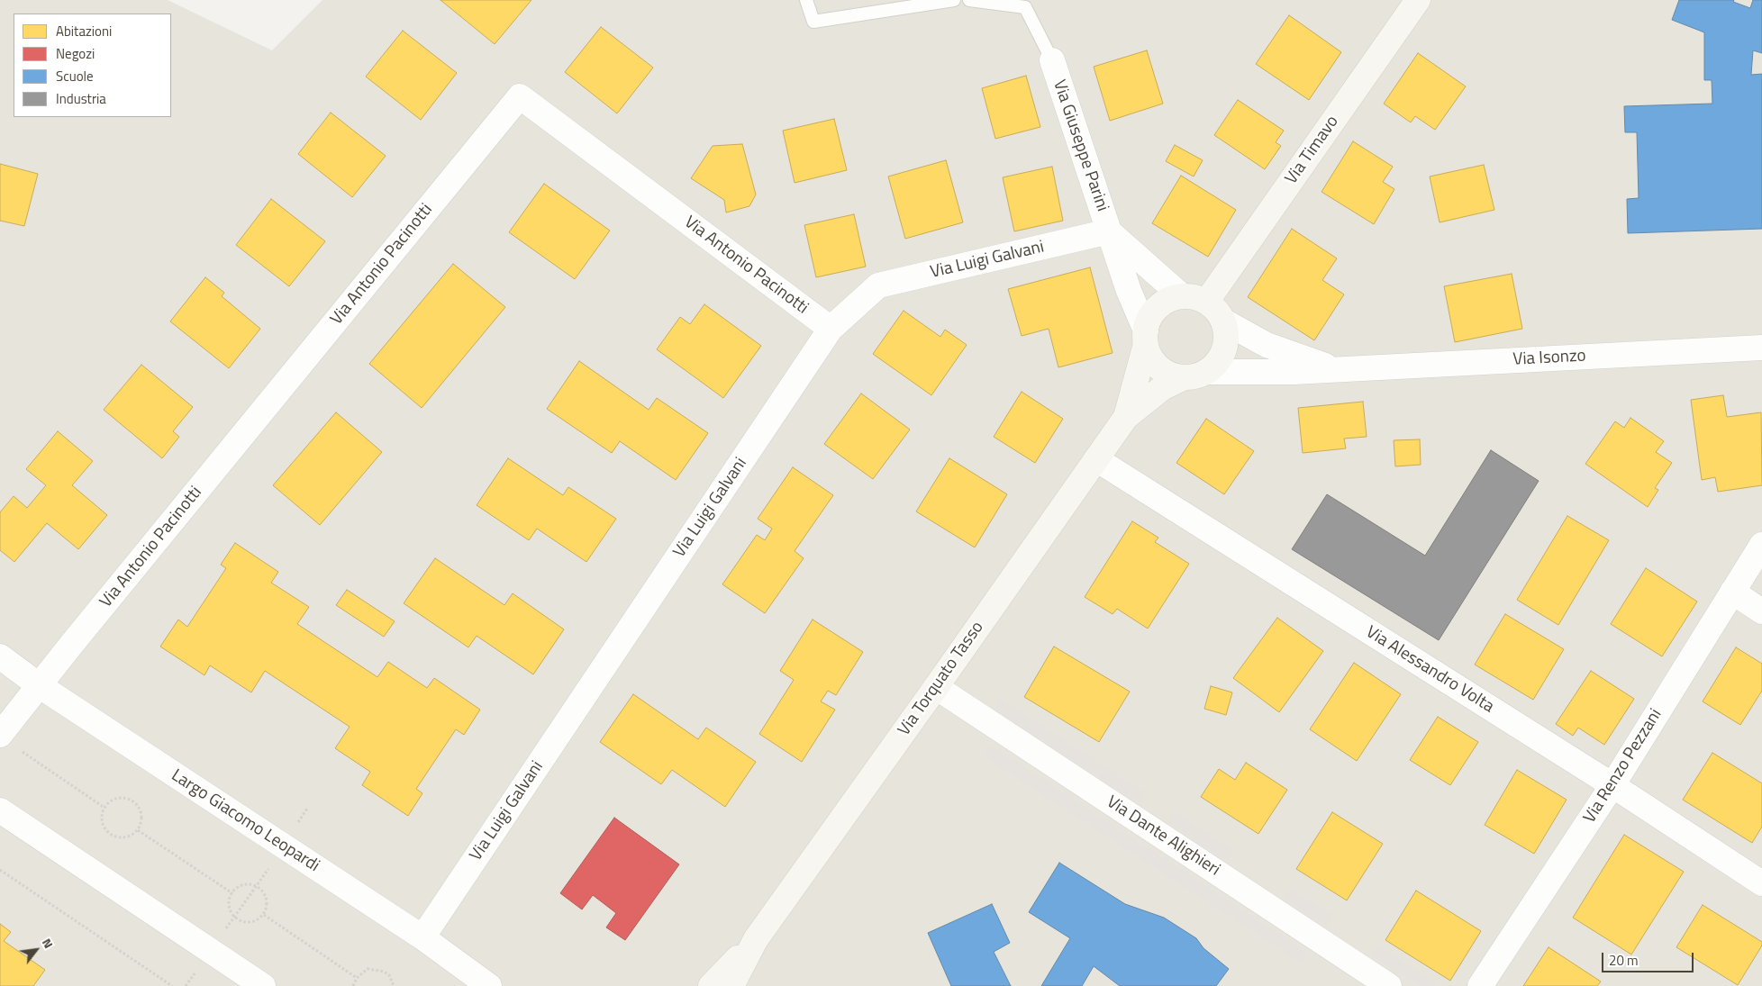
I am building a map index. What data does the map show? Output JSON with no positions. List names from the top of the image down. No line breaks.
{"streets":{"street":["Via Giuseppe Parini","Via Timavo","Via Luigi Galvani","Via Antonio Pacinotti","Via Isonzo","Via Alessandro Volta","Via Torquato Tasso","Via Renzo Pezzani","Largo Giacomo Leopardi","Via Dante Alighieri"]},"crossings":[["Via Giuseppe Parini","Via Timavo"],["Via Giuseppe Parini","Via Luigi Galvani"],["Via Giuseppe Parini","Via Isonzo"],["Via Giuseppe Parini","Via Torquato Tasso"],["Via Timavo","Via Isonzo"],["Via Timavo","Via Torquato Tasso"],["Via Luigi Galvani","Via Antonio Pacinotti"],["Via Luigi Galvani","Largo Giacomo Leopardi"],["Via Antonio Pacinotti","Largo Giacomo Leopardi"],["Via Isonzo","Via Torquato Tasso"],["Via Alessandro Volta","Via Torquato Tasso"],["Via Alessandro Volta","Via Renzo Pezzani"],["Via Torquato Tasso","Via Dante Alighieri"]],"legend":["Abitazioni","Negozi","Scuole","Industria"],"scale_bar":"20 m","north":"top right"}
